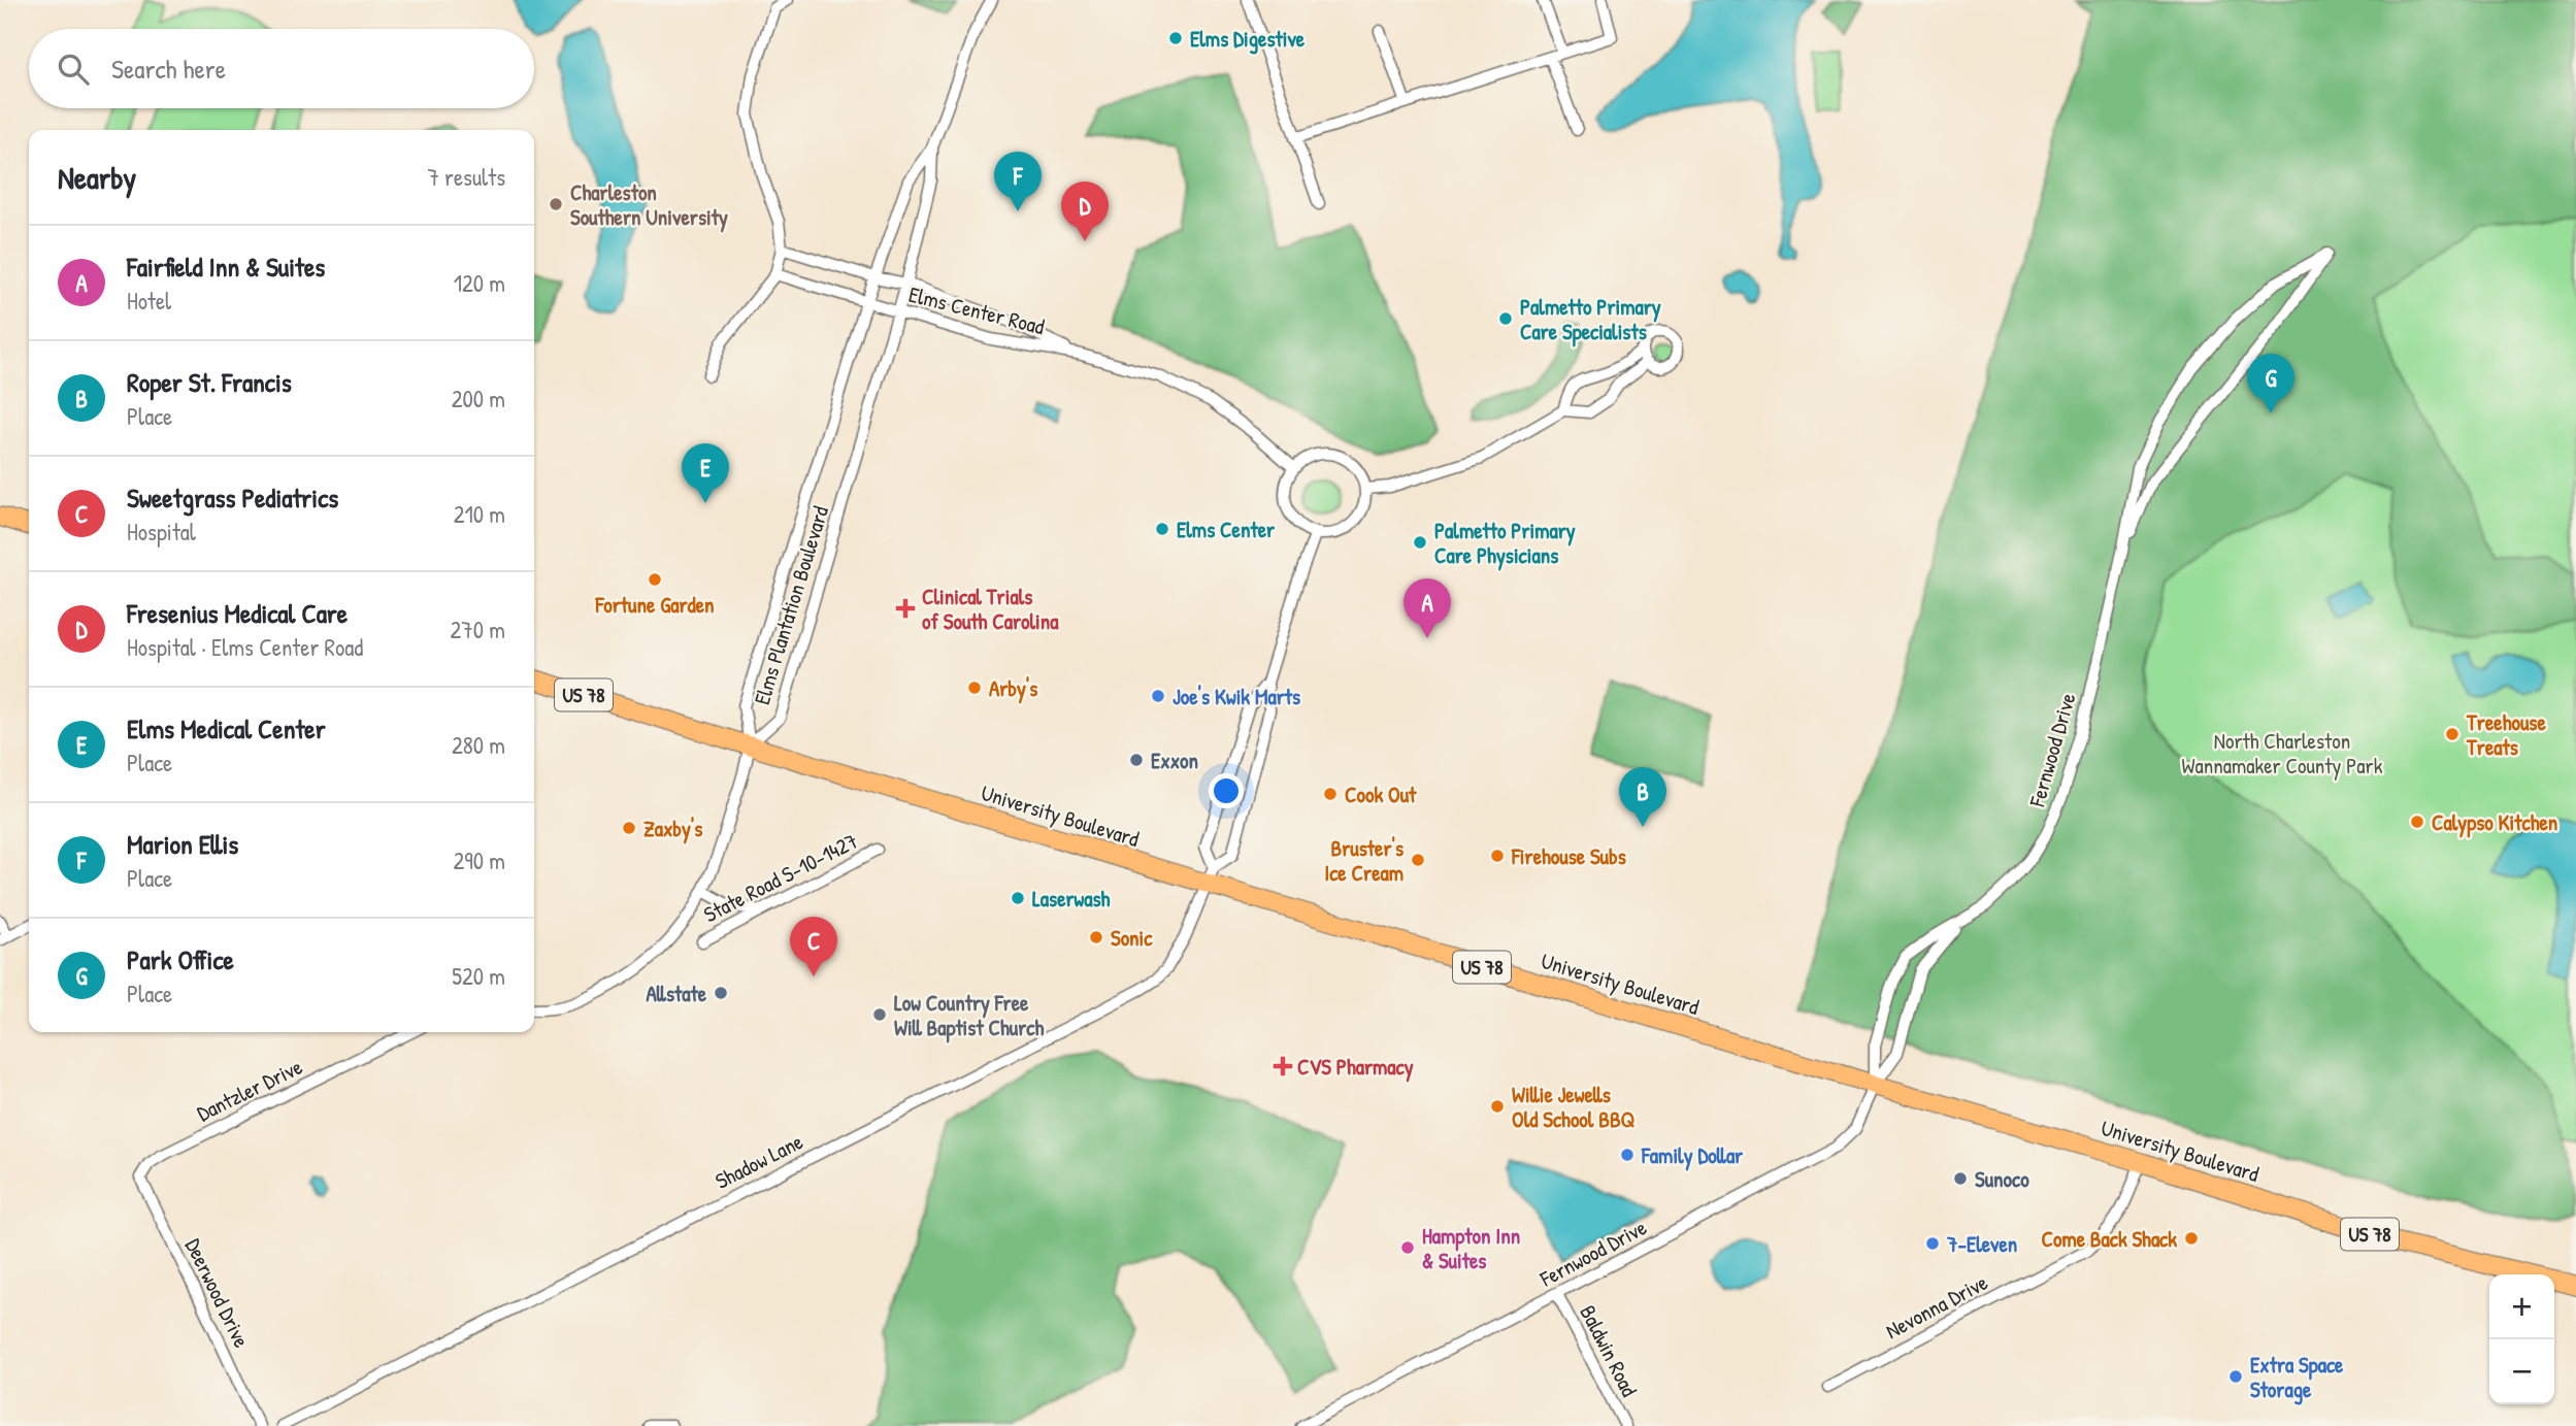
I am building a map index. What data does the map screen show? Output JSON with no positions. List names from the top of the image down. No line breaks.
{"streets":{"main road":["US 78","University Boulevard"],"street":["Elms Center Road","Elms Plantation Boulevard","Fernwood Drive","State Road S-10-1427","Dantzler Drive","Shadow Lane","Deerwood Drive","Nevonna Drive","Baldwin Road"]},"crossings":[["Elms Center Road","Elms Plantation Boulevard"],["Elms Plantation Boulevard","University Boulevard"],["Fernwood Drive","University Boulevard"],["Fernwood Drive","Baldwin Road"],["University Boulevard","Shadow Lane"],["University Boulevard","Nevonna Drive"],["Dantzler Drive","Deerwood Drive"]],"parks":["North Charleston Wannamaker County Park"],"places":{"other":["Elms Digestive","Charleston Southern University","Palmetto Primary Care Specialists","Elms Center","Palmetto Primary Care Physicians","Fortune Garden","Arby's","Joe's Kwik Marts","Treehouse Treats","Exxon","Cook Out","Calypso Kitchen","Zaxby's","Firehouse Subs","Bruster's Ice Cream","Laserwash","Sonic","Allstate","Low Country Free Will Baptist Church","Willie Jewells Old School BBQ","Family Dollar","Sunoco","Come Back Shack","7-Eleven","Hampton Inn & Suites","Extra Space Storage"],"health":["Clinical Trials of South Carolina","CVS Pharmacy"]},"page":{"search":"Search here","heading":["Nearby","7 results"],"pins":["F","D","G","E","A","B","C"],"list":[{"mark":"A","name":"Fairfield Inn & Suites","note":"Hotel","value":"120 m"},{"mark":"B","name":"Roper St. Francis","note":"Place","value":"200 m"},{"mark":"C","name":"Sweetgrass Pediatrics","note":"Hospital","value":"210 m"},{"mark":"D","name":"Fresenius Medical Care","note":"Hospital · Elms Center Road","value":"270 m"},{"mark":"E","name":"Elms Medical Center","note":"Place","value":"280 m"},{"mark":"F","name":"Marion Ellis","note":"Place","value":"290 m"},{"mark":"G","name":"Park Office","note":"Place","value":"520 m"}],"map_buttons":["+","−"]}}
